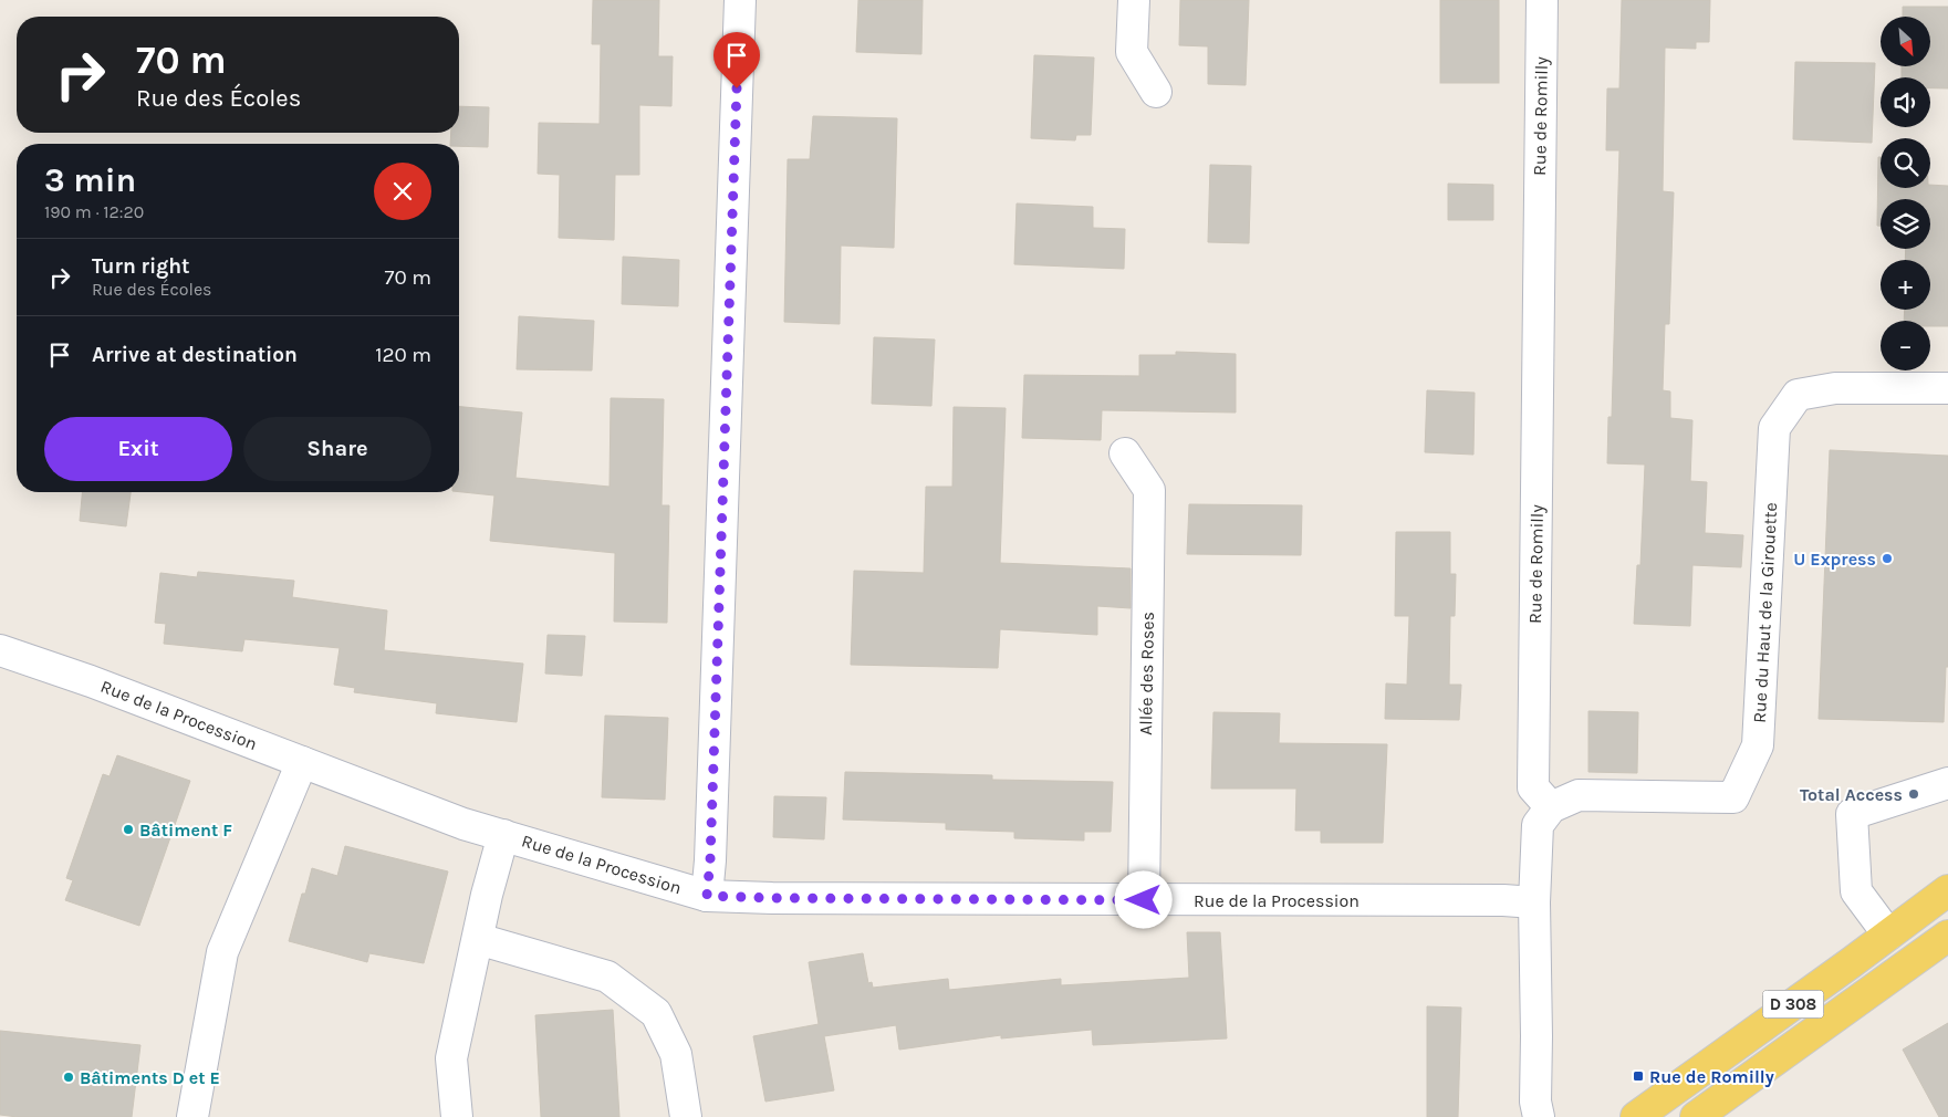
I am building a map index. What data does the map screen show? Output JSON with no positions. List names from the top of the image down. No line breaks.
{"streets":{"main road":["D 308"],"street":["Rue de Romilly","Rue du Haut de la Girouette","Allée des Roses","Rue de la Procession"]},"crossings":[["Rue de Romilly","Rue du Haut de la Girouette"],["Allée des Roses","Rue de la Procession"]],"places":{"other":["U Express","Total Access","Bâtiment F","Bâtiments D et E"],"transit":["Rue de Romilly"]},"north":"bottom right","page":{"map_buttons":["+","−"],"turn":["70 m","Rue des Écoles"],"heading":["3 min","190 m · 12:20"],"list":[{"name":"Turn right","note":"Rue des Écoles","value":"70 m"},{"name":"Arrive at destination","value":"120 m"}],"buttons":["Exit","Share"]}}
